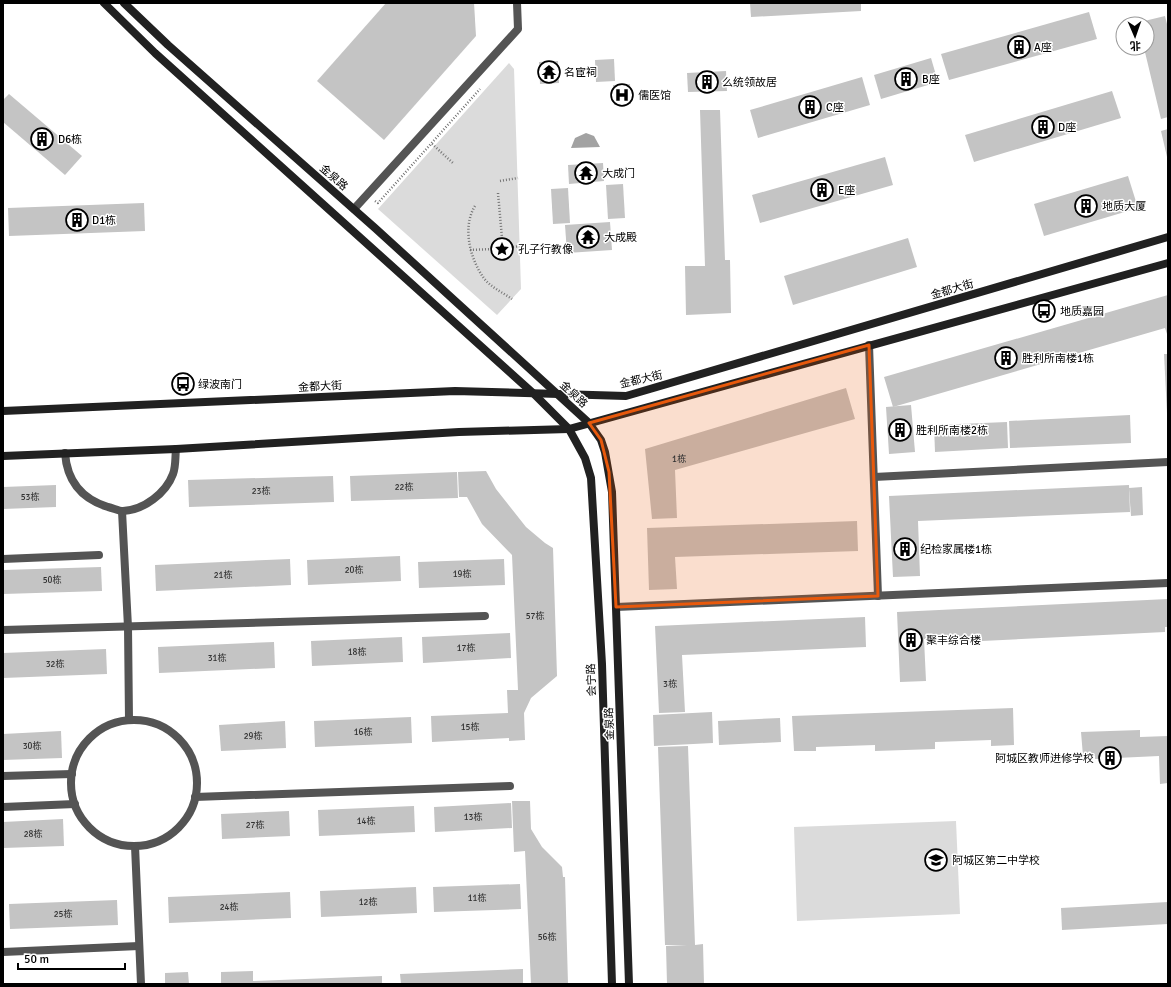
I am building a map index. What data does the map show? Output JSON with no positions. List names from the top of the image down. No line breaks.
{"streets":{"main road":["金泉路","金都大街","会宁路"]},"crossings":[["金泉路","金都大街"],["金都大街","会宁路"]],"places":{"building":["A座","B座","么统领故居","C座","D座","D6栋","E座","地质大厦","D1栋","胜利所南楼1栋","胜利所南楼2栋","纪检家属楼1栋","聚丰综合楼","阿城区教师进修学校"],"temple":["名宦祠","大成门","大成殿"],"hospital":["儒医馆"],"place":["孔子行教像"],"bus stop":["地质嘉园","绿波南门"],"school or university":["阿城区第二中学校"]},"house_numbers":["1栋","22栋","23栋","53栋","20栋","19栋","21栋","50栋","57栋","17栋","18栋","31栋","32栋","3栋","15栋","16栋","29栋","30栋","13栋","14栋","27栋","28栋","11栋","12栋","24栋","25栋","56栋"],"scale_bar":"50 m","north":"bottom"}
